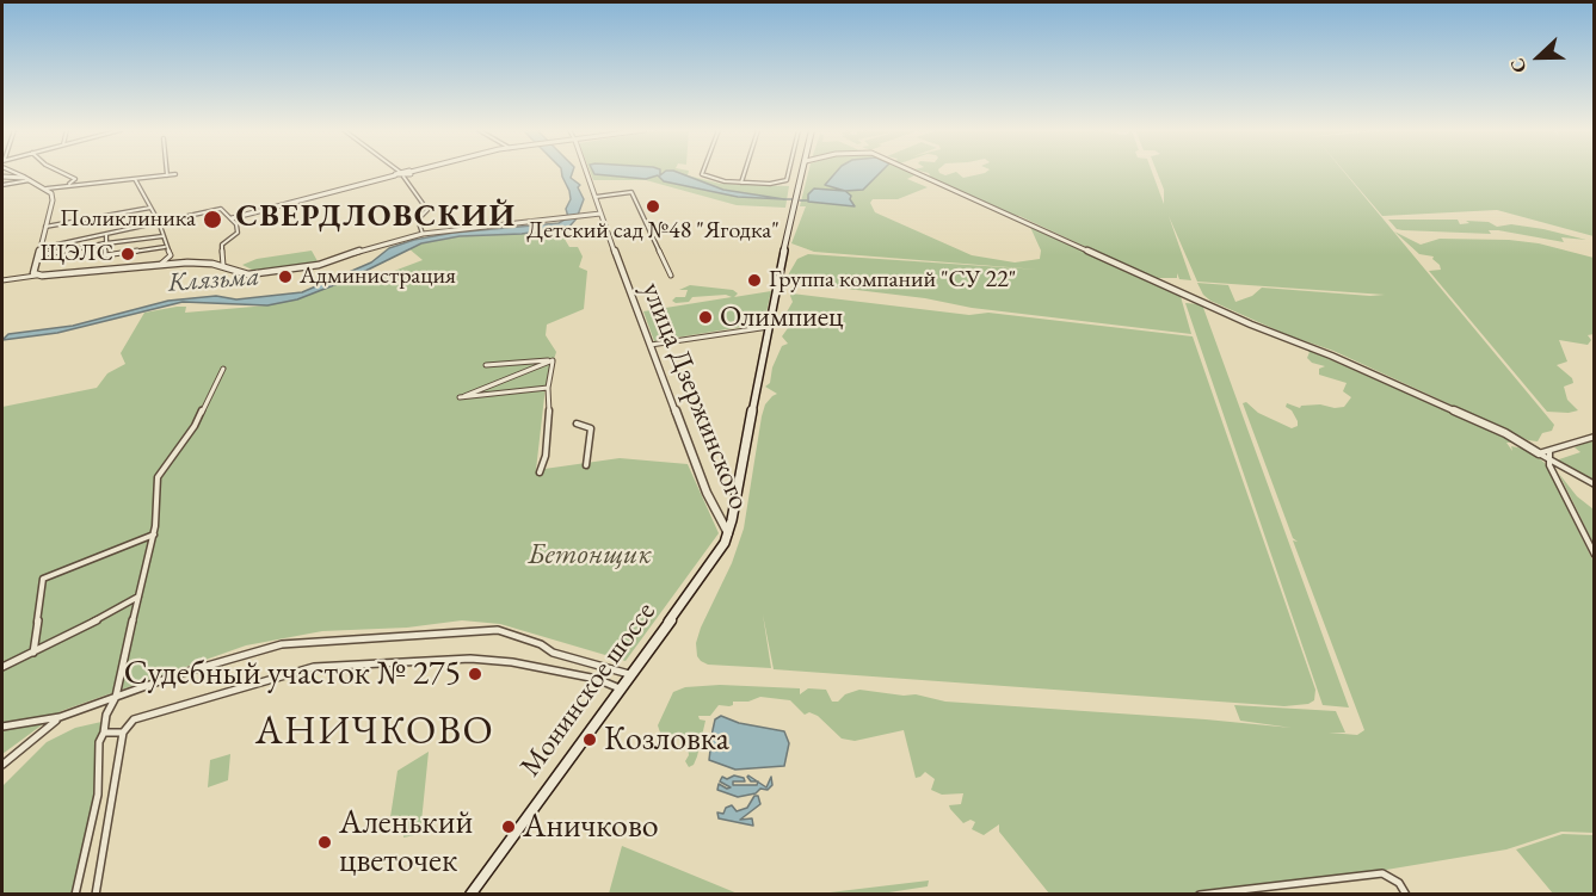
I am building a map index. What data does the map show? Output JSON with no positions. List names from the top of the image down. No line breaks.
{"streets":{"main road":["Монинское шоссе"],"street":["улица Дзержинского"]},"crossings":[["улица Дзержинского","Монинское шоссе"]],"districts":["СВЕРДЛОВСКИЙ","АНИЧКОВО"],"water":["Клязьма"],"parks":["Бетонщик"],"places":["Детский сад №48 \"Ягодка\"","Поликлиника","ЩЭЛС","Администрация","Группа компаний \"СУ 22\"","Олимпиец","Судебный участок № 275","Козловка","Аничково","Аленький цветочек"],"north":"left"}
